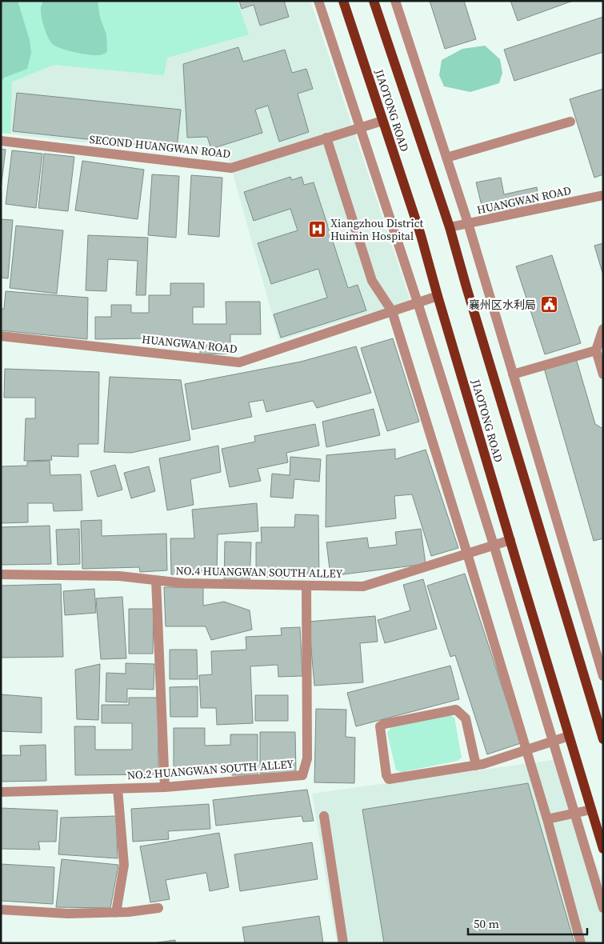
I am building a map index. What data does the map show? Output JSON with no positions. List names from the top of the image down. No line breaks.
{"streets":{"main road":["JIAOTONG ROAD"],"street":["SECOND HUANGWAN ROAD","HUANGWAN ROAD","NO.4 HUANGWAN SOUTH ALLEY","NO.2 HUANGWAN SOUTH ALLEY"]},"crossings":[["JIAOTONG ROAD","SECOND HUANGWAN ROAD"],["JIAOTONG ROAD","HUANGWAN ROAD"],["JIAOTONG ROAD","NO.4 HUANGWAN SOUTH ALLEY"],["NO.4 HUANGWAN SOUTH ALLEY","NO.2 HUANGWAN SOUTH ALLEY"]],"places":{"hospital":["Xiangzhou District Huimin Hospital"],"public building":["襄州区水利局"]},"scale_bar":"50 m"}
